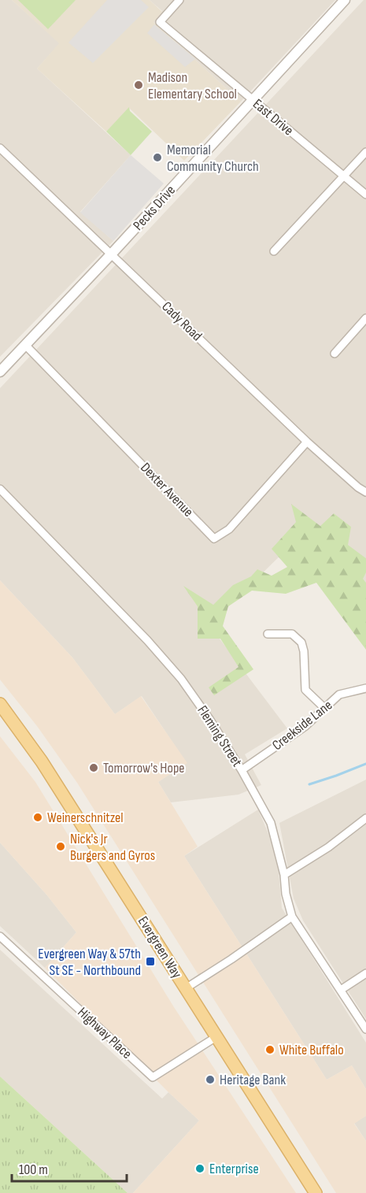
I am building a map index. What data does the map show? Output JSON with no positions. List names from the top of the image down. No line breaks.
{"streets":{"main road":["Evergreen Way"],"street":["East Drive","Pecks Drive","Cady Road","Dexter Avenue","Creekside Lane","Fleming Street","Highway Place"]},"crossings":[["East Drive","Pecks Drive"],["Pecks Drive","Cady Road"],["Pecks Drive","Dexter Avenue"],["Cady Road","Dexter Avenue"],["Creekside Lane","Fleming Street"],["Evergreen Way","Highway Place"]],"places":{"other":["Madison Elementary School","Memorial Community Church","Tomorrow's Hope","Weinerschnitzel","Nick's Jr Burgers and Gyros","White Buffalo","Heritage Bank","Enterprise"],"transit":["Evergreen Way & 57th St SE - Northbound"]},"scale_bar":"100 m"}
